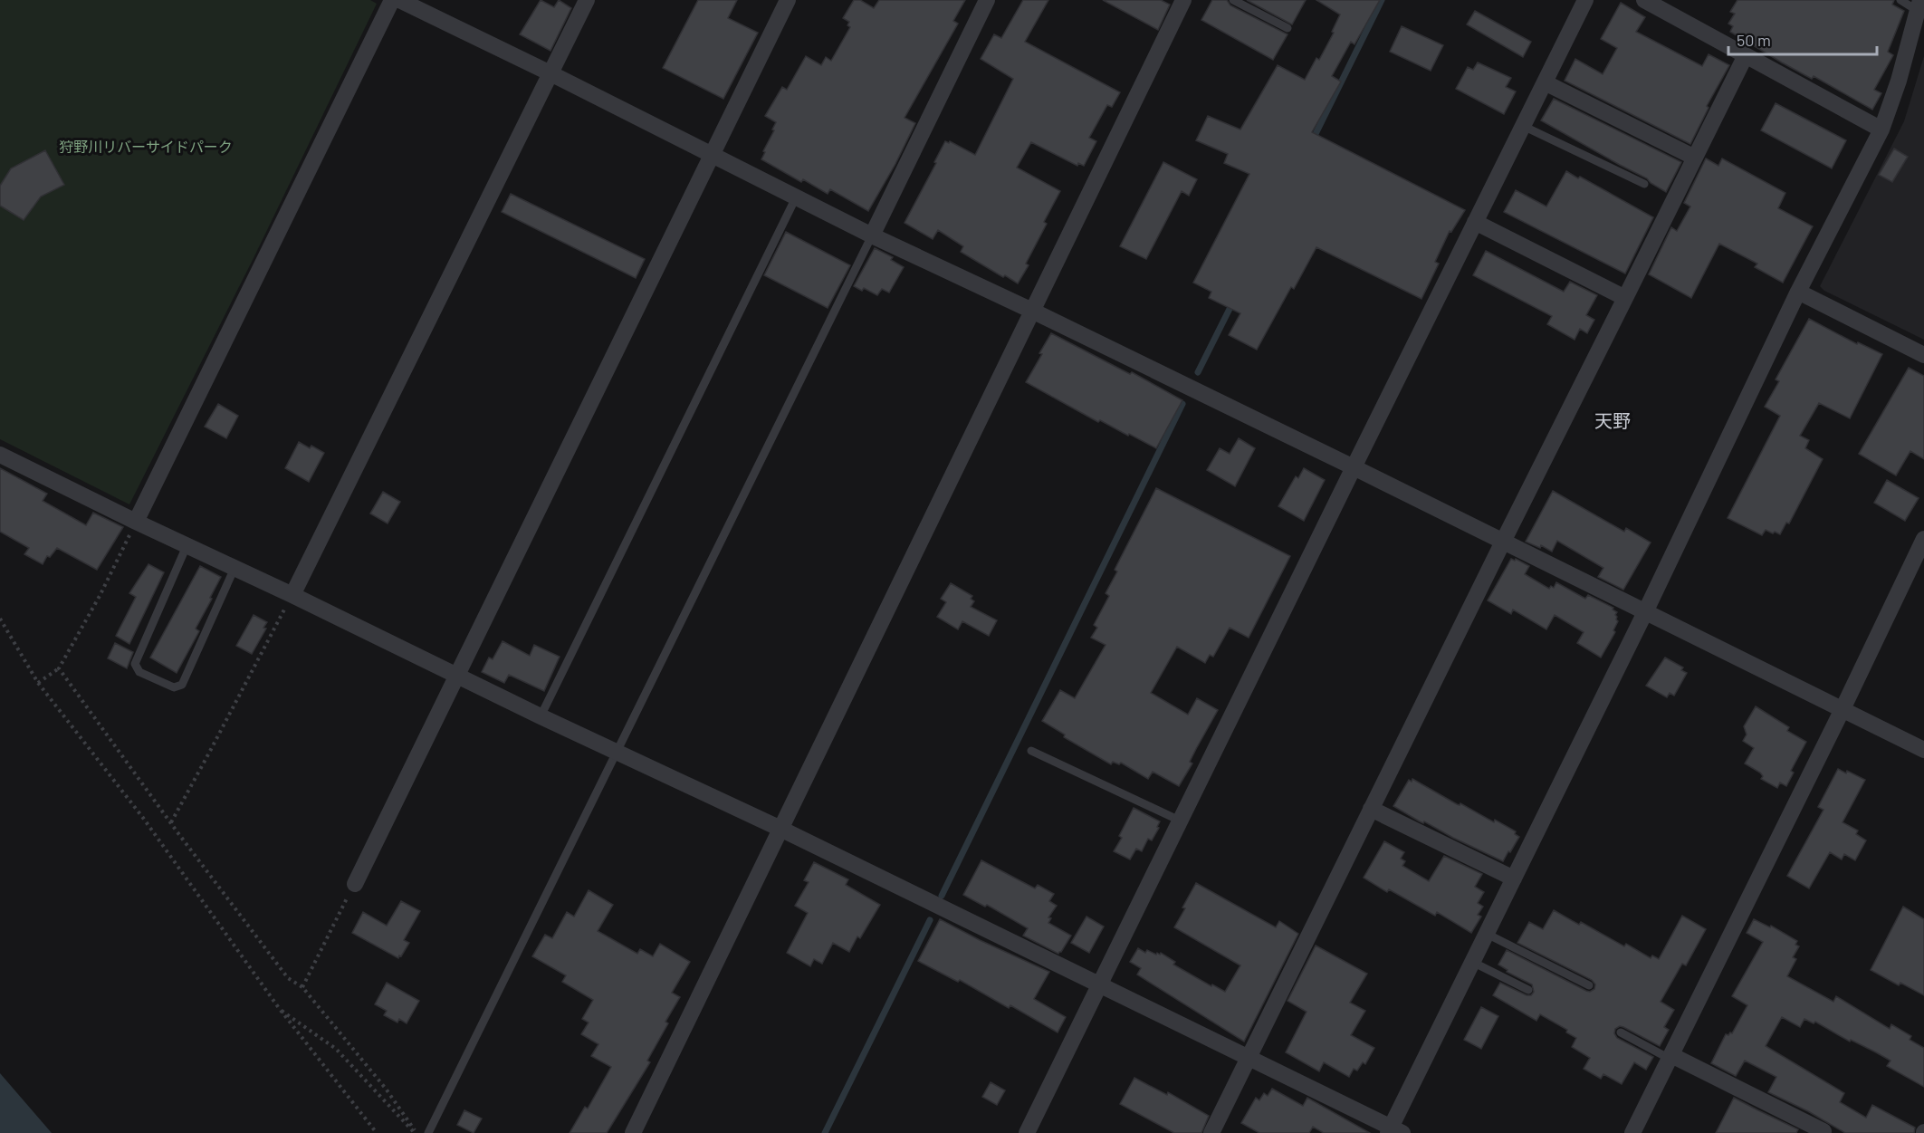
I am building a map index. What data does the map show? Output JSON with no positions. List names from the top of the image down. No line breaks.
{"districts":["天野"],"parks":["狩野川リバーサイドパーク"],"scale_bar":"50 m"}
